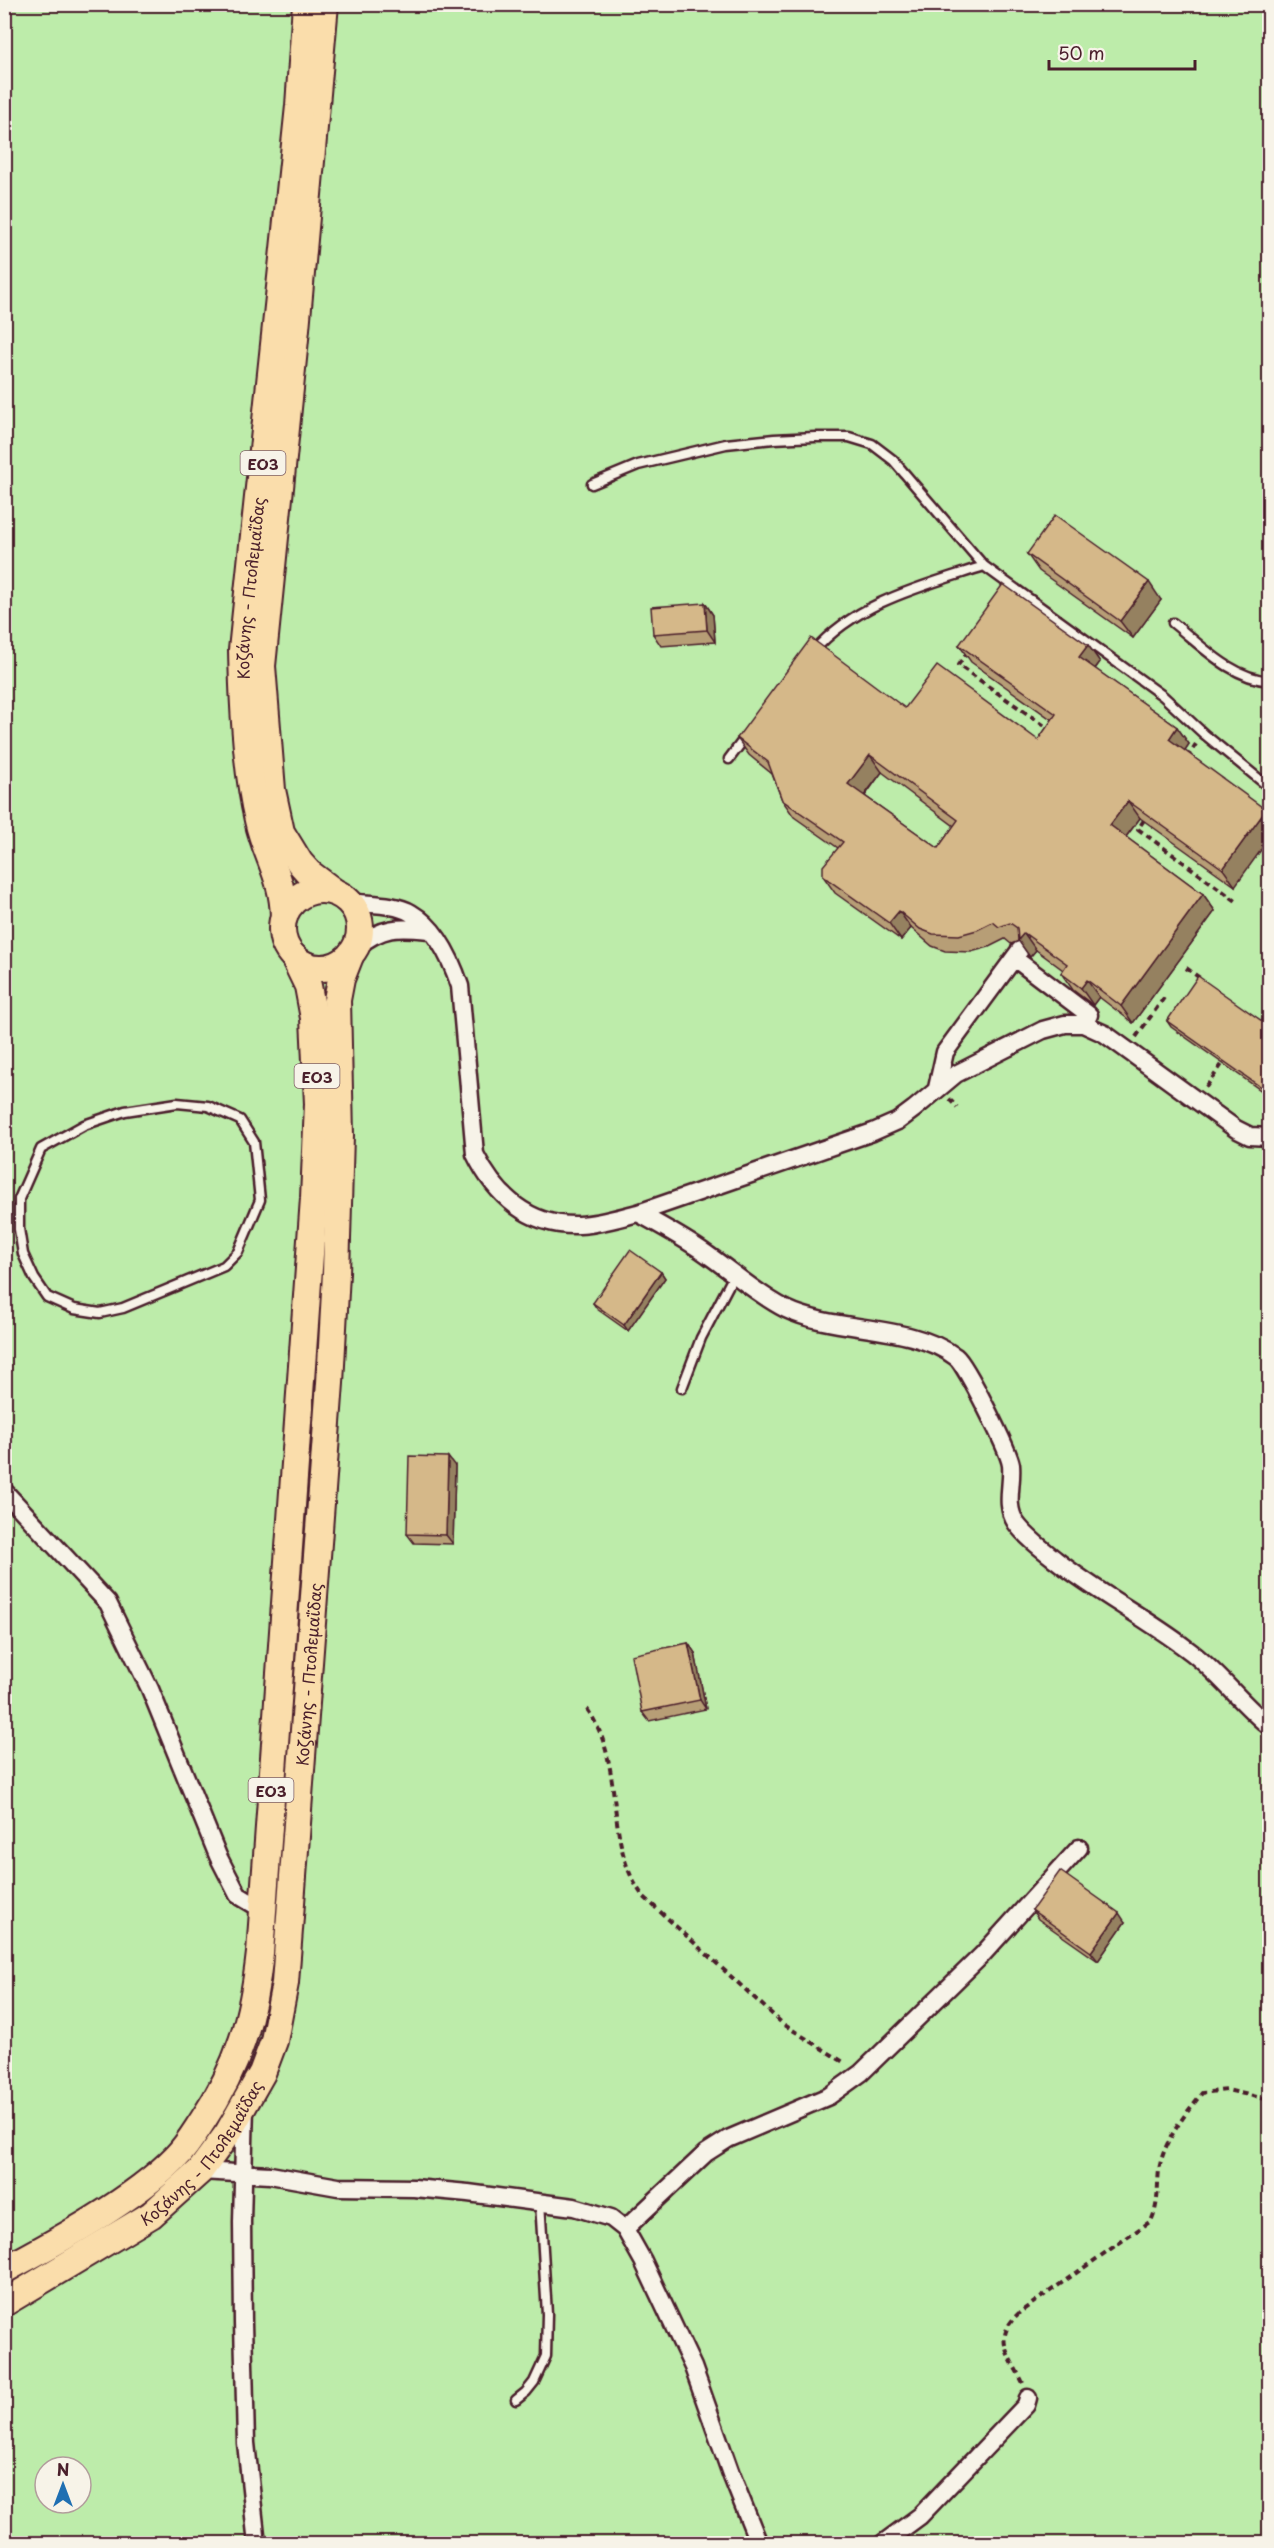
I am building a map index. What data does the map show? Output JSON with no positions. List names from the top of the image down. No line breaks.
{"streets":{"main road":["ΕΟ3","Κοζάνης - Πτολεμαΐδας"]},"crossings":[["ΕΟ3","Κοζάνης - Πτολεμαΐδας"]],"scale_bar":"50 m","north":"top"}
